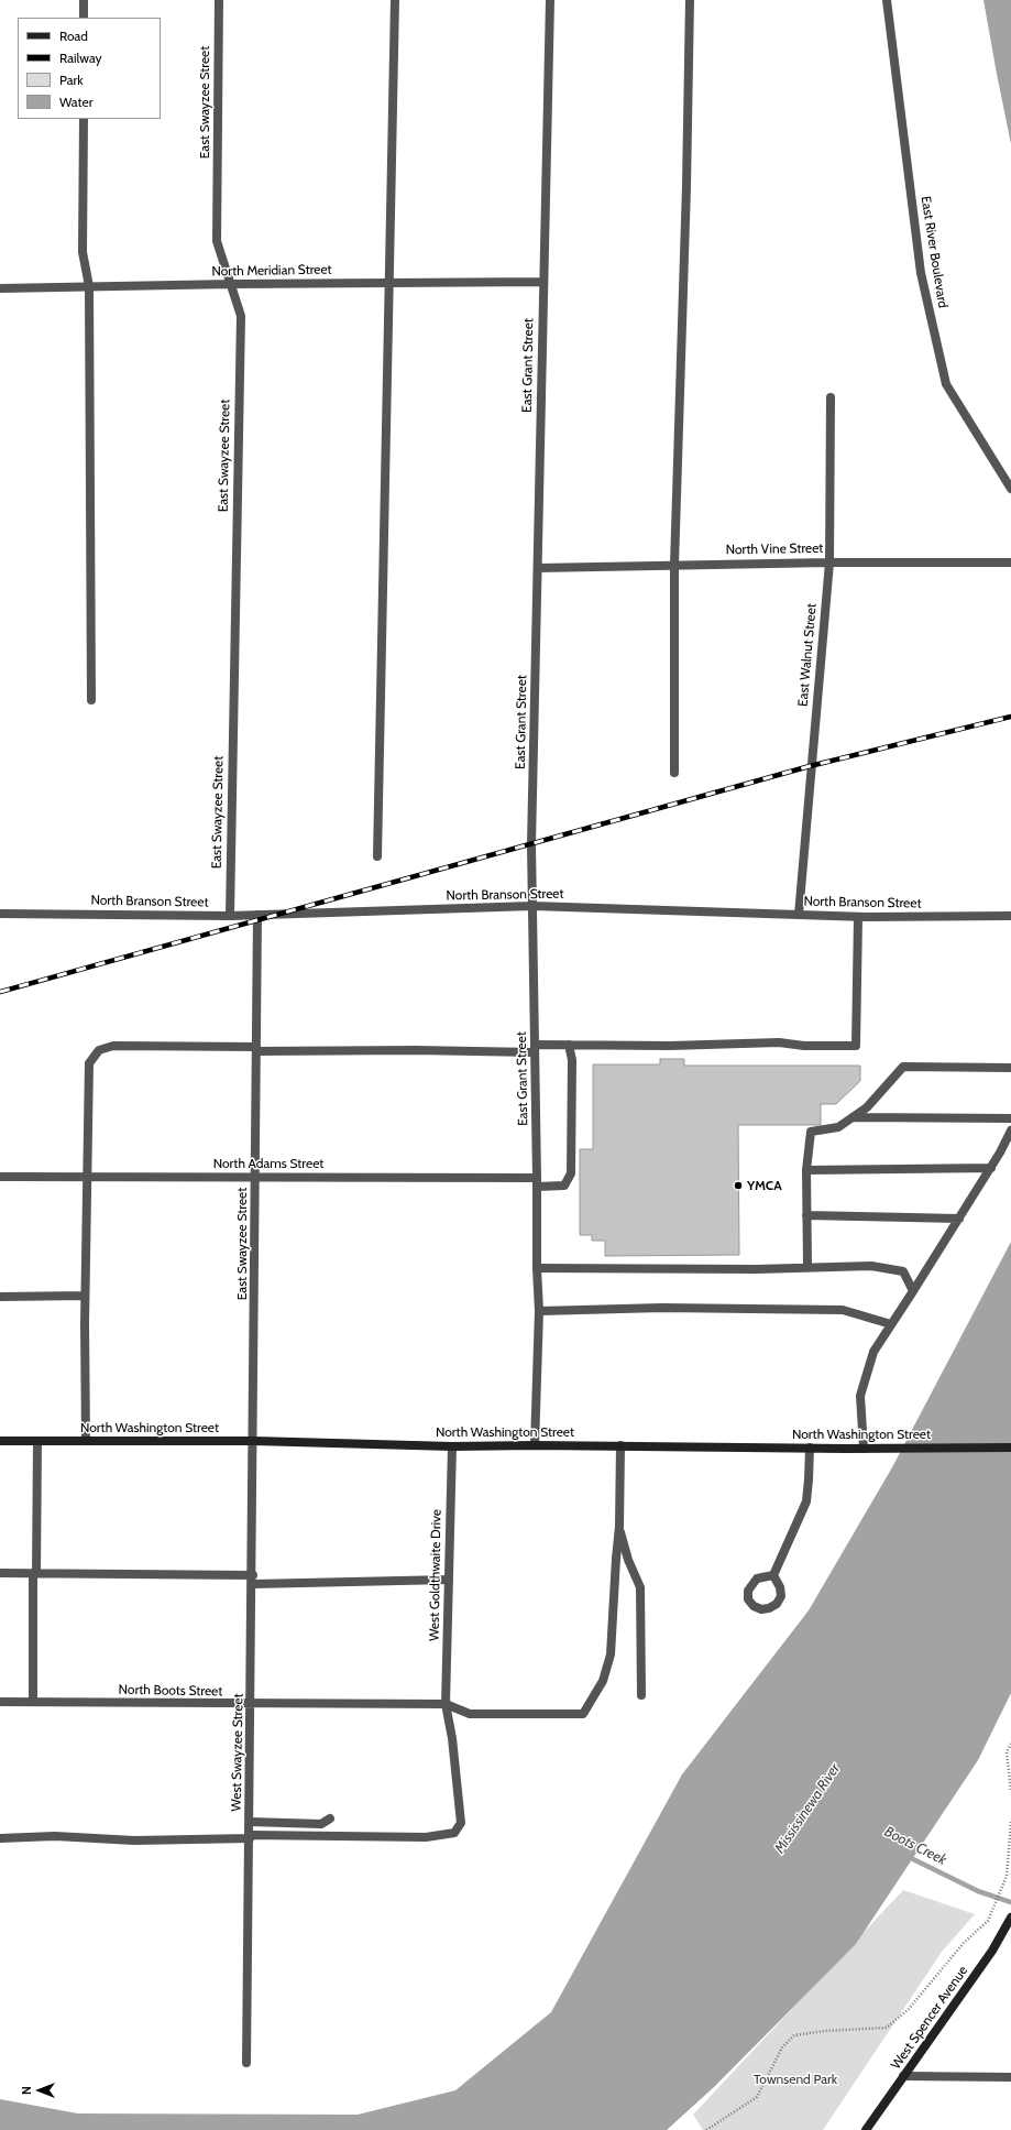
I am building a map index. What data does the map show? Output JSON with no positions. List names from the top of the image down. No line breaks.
{"streets":{"street":["East Swayzee Street","East River Boulevard","North Meridian Street","East Grant Street","North Vine Street","East Walnut Street","North Branson Street","North Adams Street","North Washington Street","West Goldthwaite Drive","North Boots Street","West Swayzee Street","West Spencer Avenue"]},"crossings":[["East Swayzee Street","North Meridian Street"],["East Swayzee Street","North Branson Street"],["East Swayzee Street","North Adams Street"],["East Swayzee Street","North Washington Street"],["East Swayzee Street","West Swayzee Street"],["North Meridian Street","East Grant Street"],["East Grant Street","North Vine Street"],["East Grant Street","North Branson Street"],["East Grant Street","North Adams Street"],["East Grant Street","North Washington Street"],["North Vine Street","East Walnut Street"],["East Walnut Street","North Branson Street"],["North Washington Street","West Goldthwaite Drive"],["North Washington Street","West Swayzee Street"],["West Goldthwaite Drive","North Boots Street"],["West Goldthwaite Drive","West Swayzee Street"],["North Boots Street","West Swayzee Street"]],"water":["Mississinewa River","Boots Creek"],"parks":["Townsend Park"],"places":["YMCA"],"legend":["Road","Railway","Park","Water"],"north":"left"}
